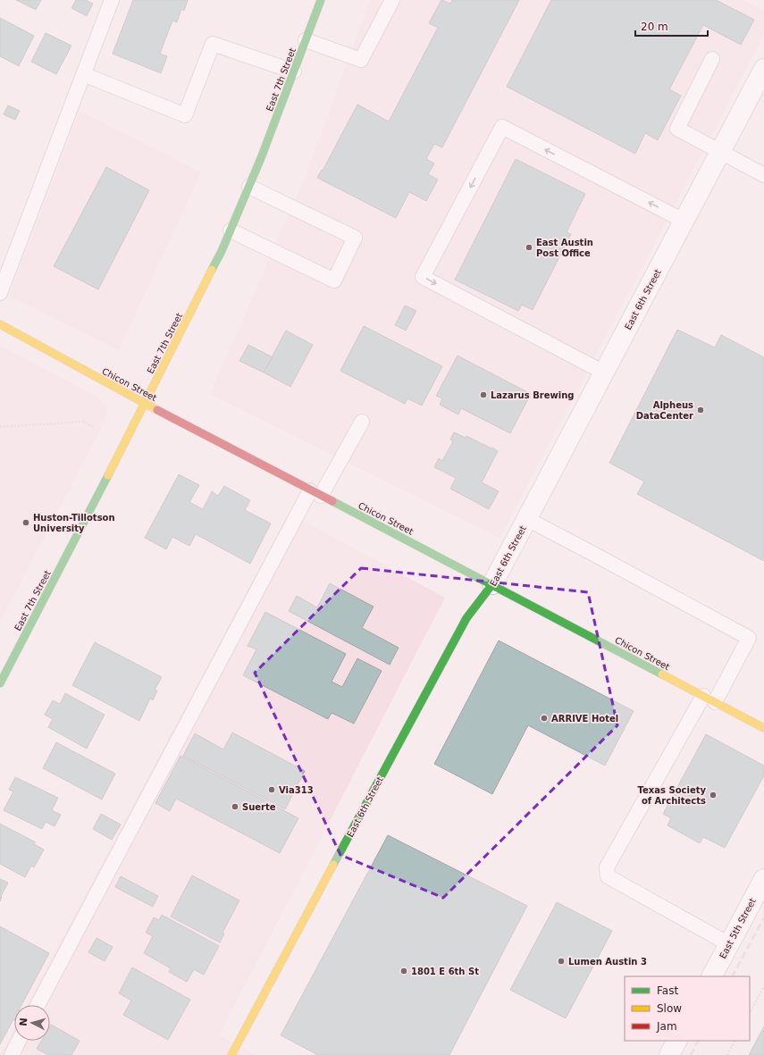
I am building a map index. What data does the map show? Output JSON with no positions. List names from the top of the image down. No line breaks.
{"streets":{"street":["East 7th Street","East 6th Street","Chicon Street","East 5th Street"]},"crossings":[["East 7th Street","Chicon Street"],["East 6th Street","Chicon Street"]],"places":["East Austin Post Office","Lazarus Brewing","Alpheus DataCenter","Huston-Tillotson University","ARRIVE Hotel","Via313","Texas Society of Architects","Suerte","Lumen Austin 3","1801 E 6th St"],"legend":["Fast","Slow","Jam"],"scale_bar":"20 m","north":"left"}
